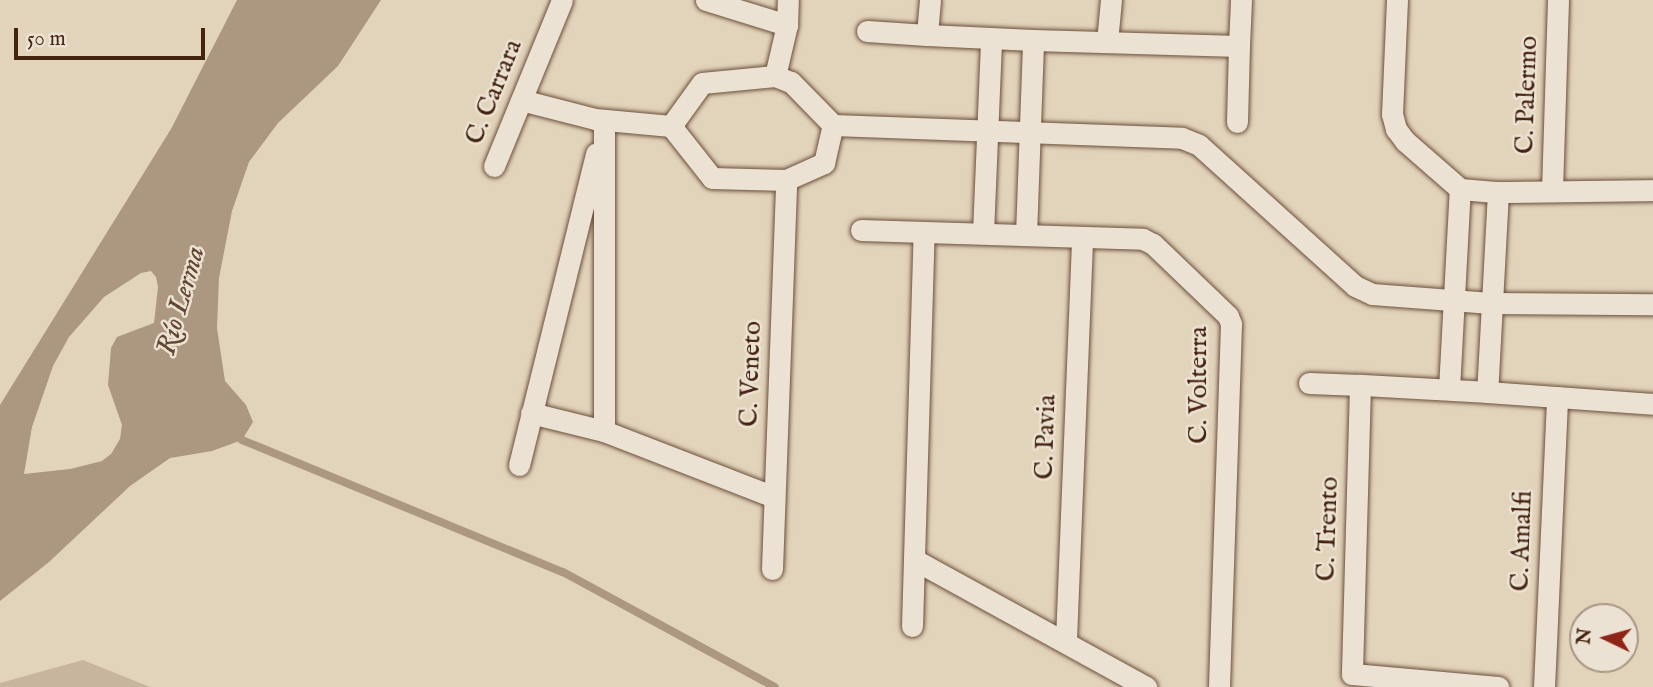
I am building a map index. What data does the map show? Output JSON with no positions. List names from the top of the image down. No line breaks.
{"streets":{"street":["C. Carrara","C. Palermo","C. Veneto","C. Volterra","C. Pavia","C. Trento","C. Amalfi"]},"crossings":[["C. Volterra","C. Pavia"]],"water":["Río Lerma"],"scale_bar":"50 m","north":"left"}
